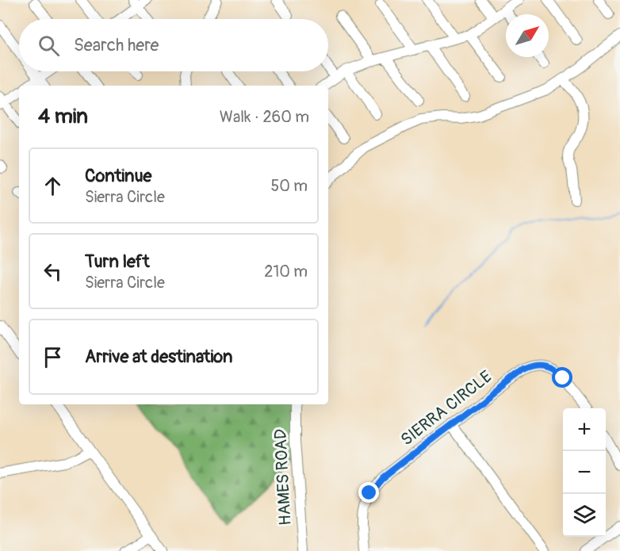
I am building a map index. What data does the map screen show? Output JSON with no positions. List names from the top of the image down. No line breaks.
{"streets":{"street":["SIERRA CIRCLE","HAMES ROAD"]},"north":"top right","page":{"search":"Search here","heading":["4 min","Walk · 260 m"],"list":[["Continue","Sierra Circle","50 m"],["Turn left","Sierra Circle","210 m"],"Arrive at destination"],"map_buttons":["+","−"]}}
